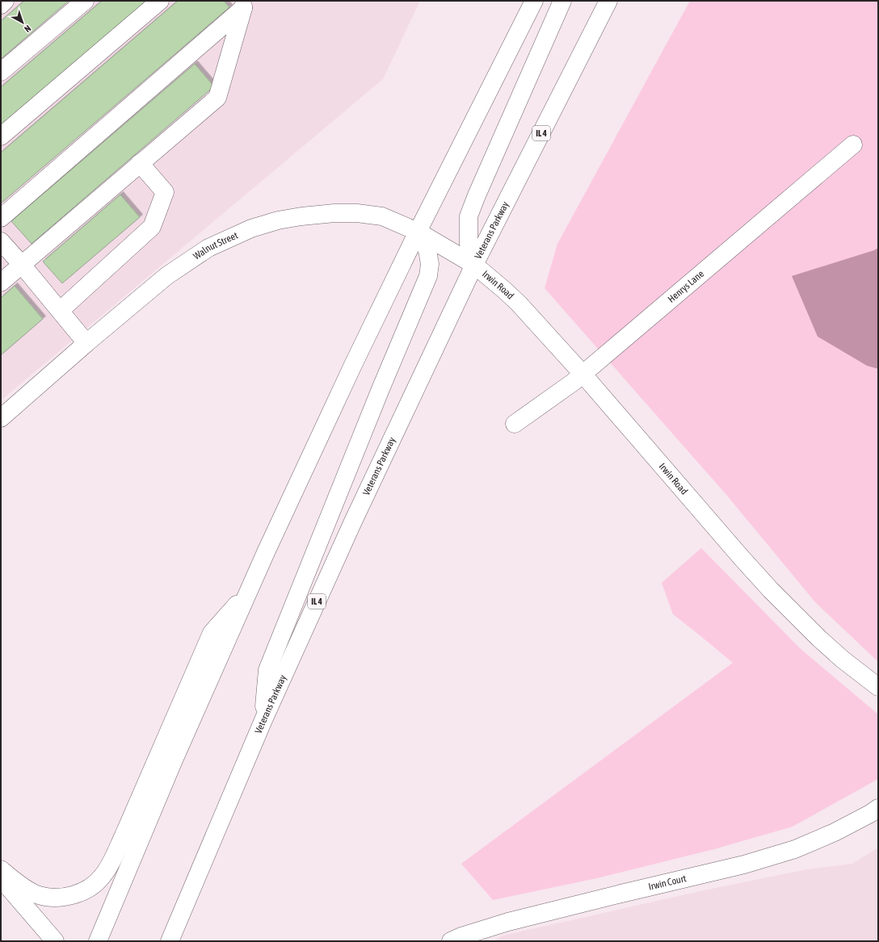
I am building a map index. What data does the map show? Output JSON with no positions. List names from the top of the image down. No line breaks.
{"streets":{"main road":["IL 4","Veterans Parkway","Walnut Street","Irwin Road","Henrys Lane","Irwin Court"]},"crossings":[["Veterans Parkway","Walnut Street"],["Veterans Parkway","Irwin Road"],["Walnut Street","Irwin Road"],["Irwin Road","Henrys Lane"]],"north":"bottom right"}
